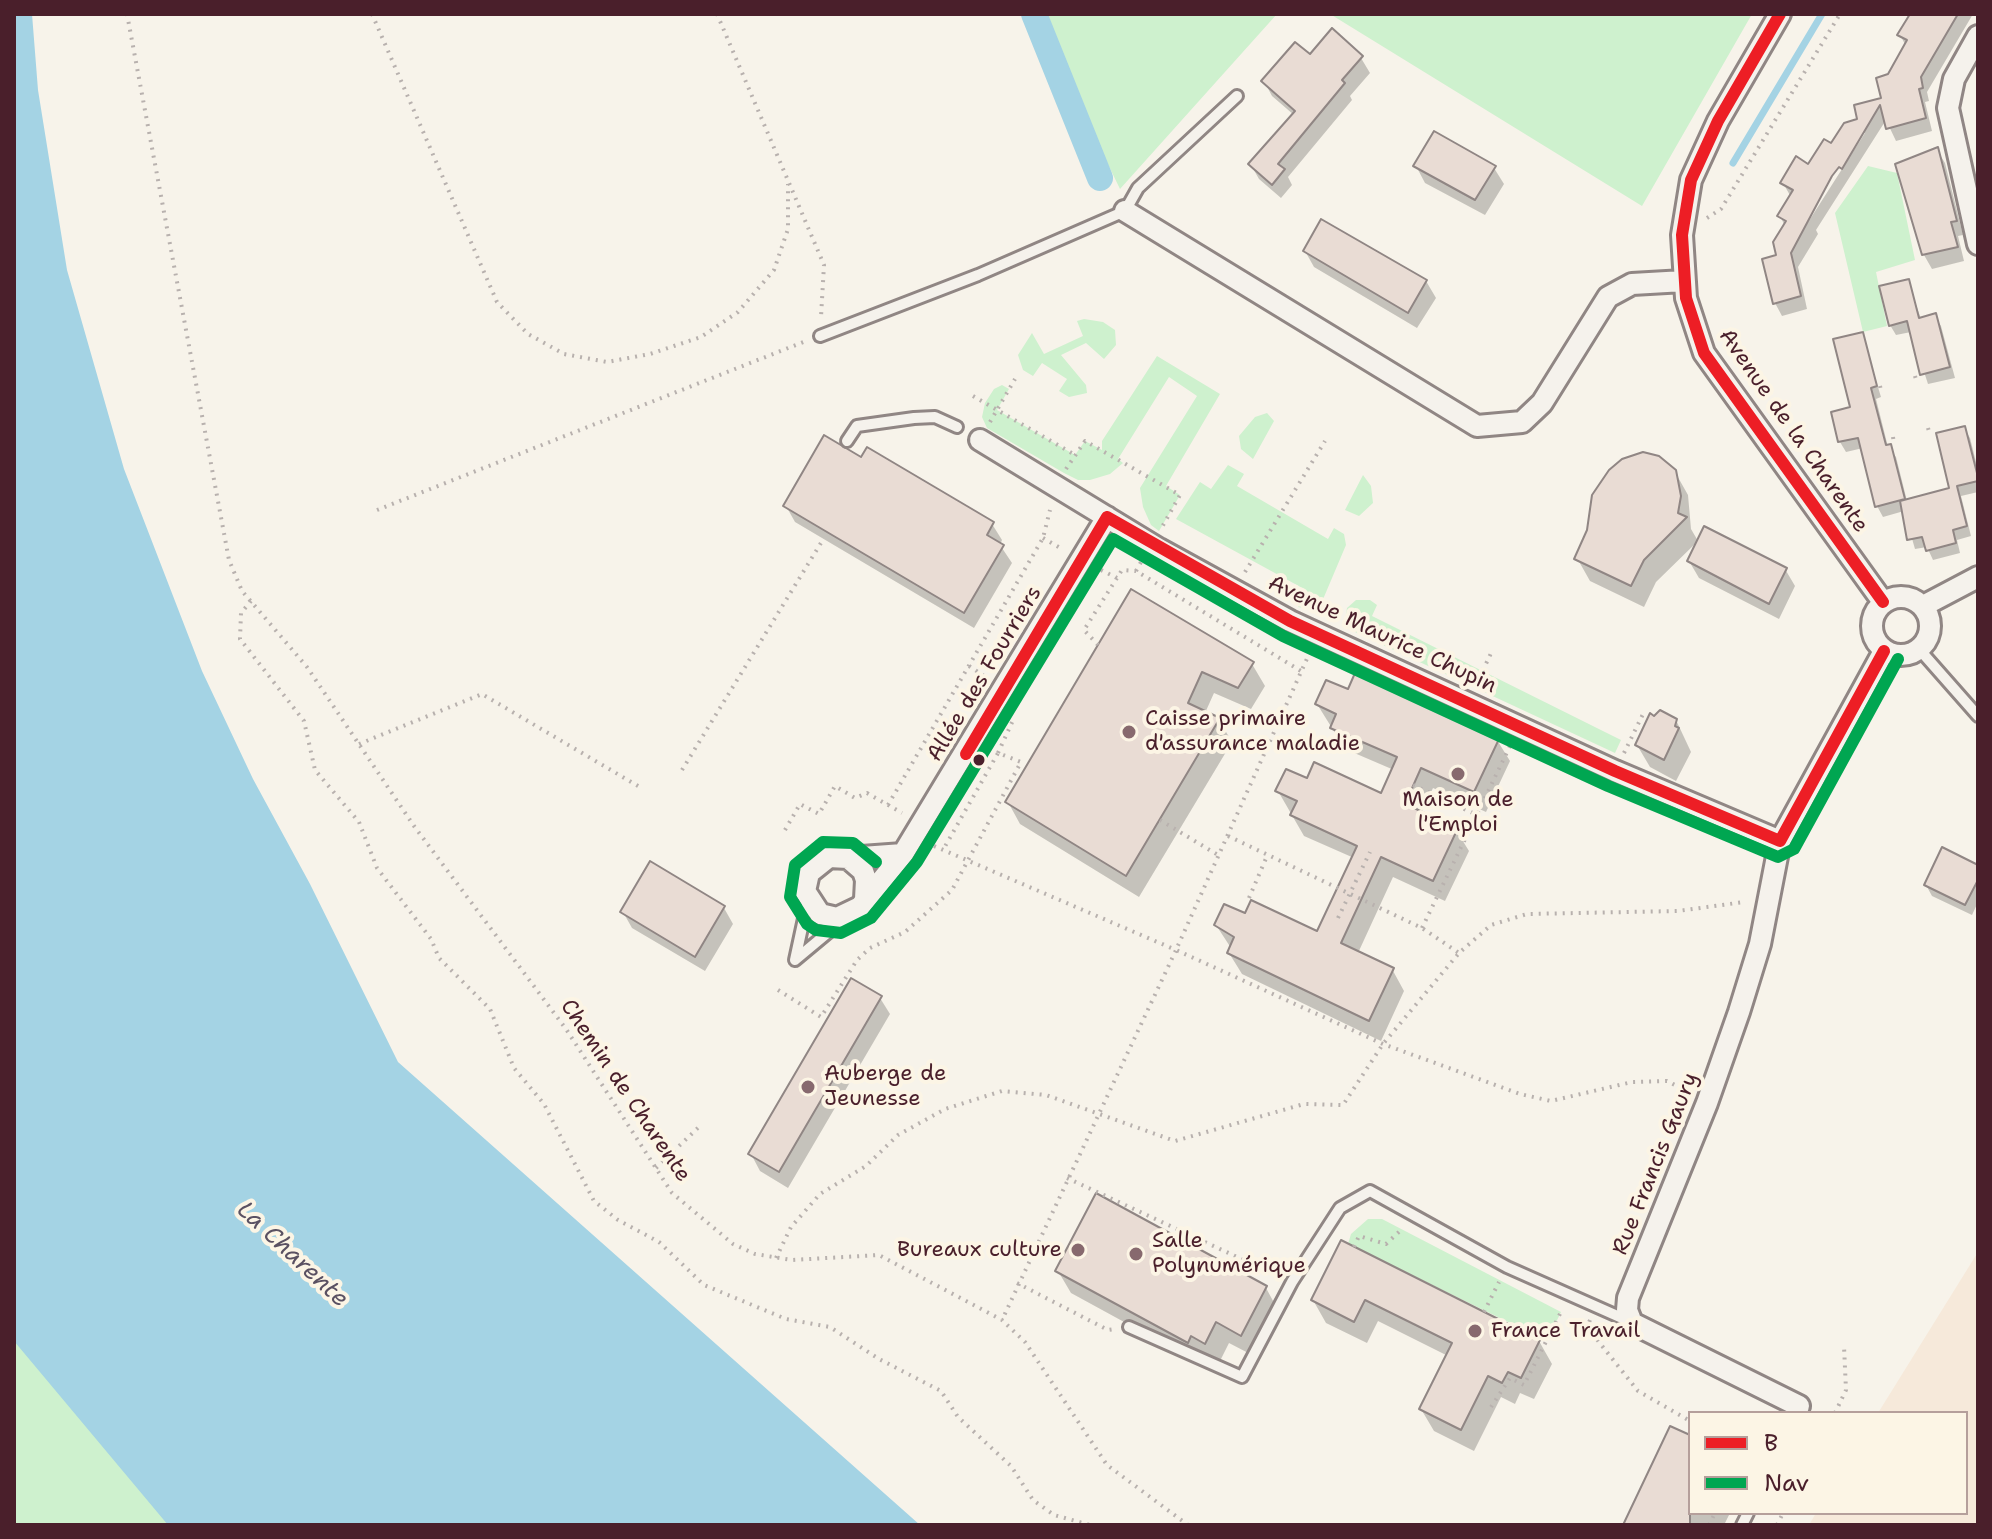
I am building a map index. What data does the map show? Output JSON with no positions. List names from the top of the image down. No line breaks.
{"streets":{"street":["Avenue de la Charente","Avenue Maurice Chupin","Allée des Fourriers","Rue Francis Gaury"],"path":["Chemin de Charente"]},"crossings":[["Avenue de la Charente","Rue Francis Gaury"],["Avenue Maurice Chupin","Allée des Fourriers"],["Avenue Maurice Chupin","Rue Francis Gaury"]],"water":["La Charente"],"places":["Caisse primaire d'assurance maladie","Maison de l'Emploi","Auberge de Jeunesse","Bureaux culture","Salle Polynumérique","France Travail"],"lines":["transit line B","transit line Nav"],"legend":["B","Nav"]}
